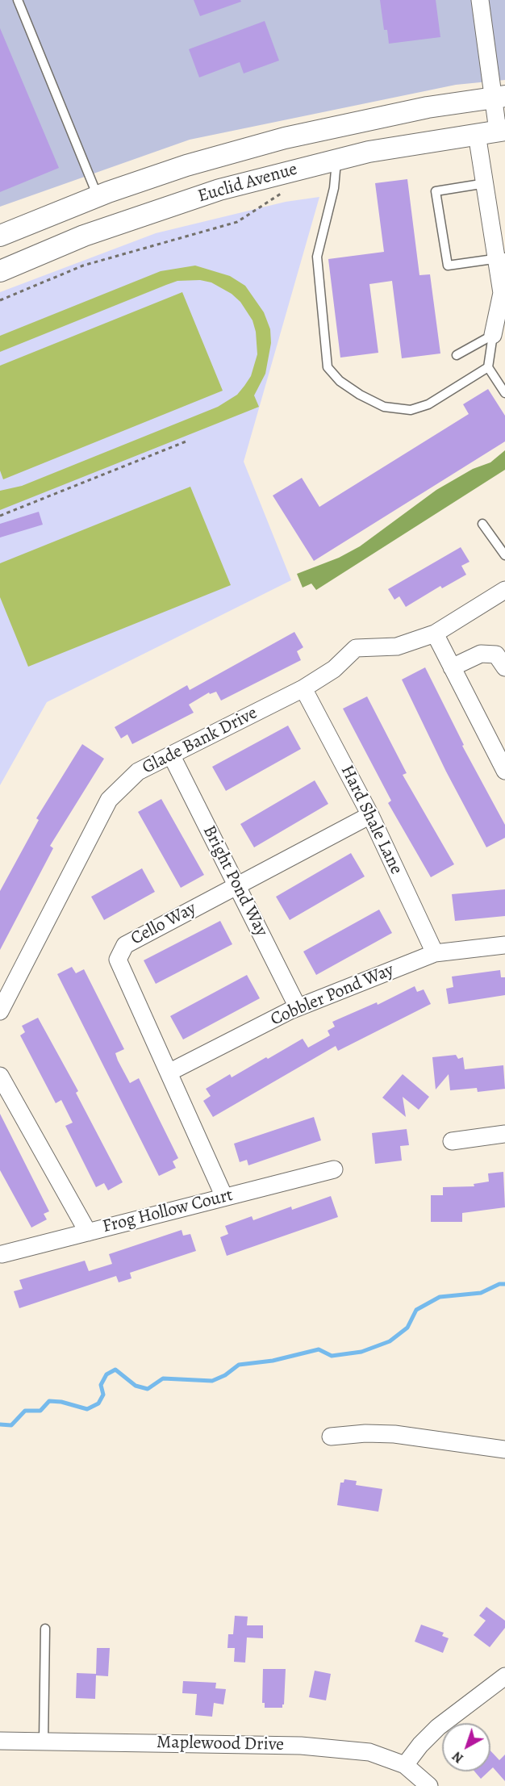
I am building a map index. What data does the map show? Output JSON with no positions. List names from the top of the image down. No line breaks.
{"streets":{"street":["Euclid Avenue","Glade Bank Drive","Hard Shale Lane","Bright Pond Way","Cello Way","Cobbler Pond Way","Frog Hollow Court","Maplewood Drive"]},"crossings":[["Glade Bank Drive","Hard Shale Lane"],["Glade Bank Drive","Bright Pond Way"],["Hard Shale Lane","Cello Way"],["Hard Shale Lane","Cobbler Pond Way"],["Bright Pond Way","Cello Way"],["Bright Pond Way","Cobbler Pond Way"],["Cello Way","Cobbler Pond Way"],["Cello Way","Frog Hollow Court"]],"north":"bottom left"}
